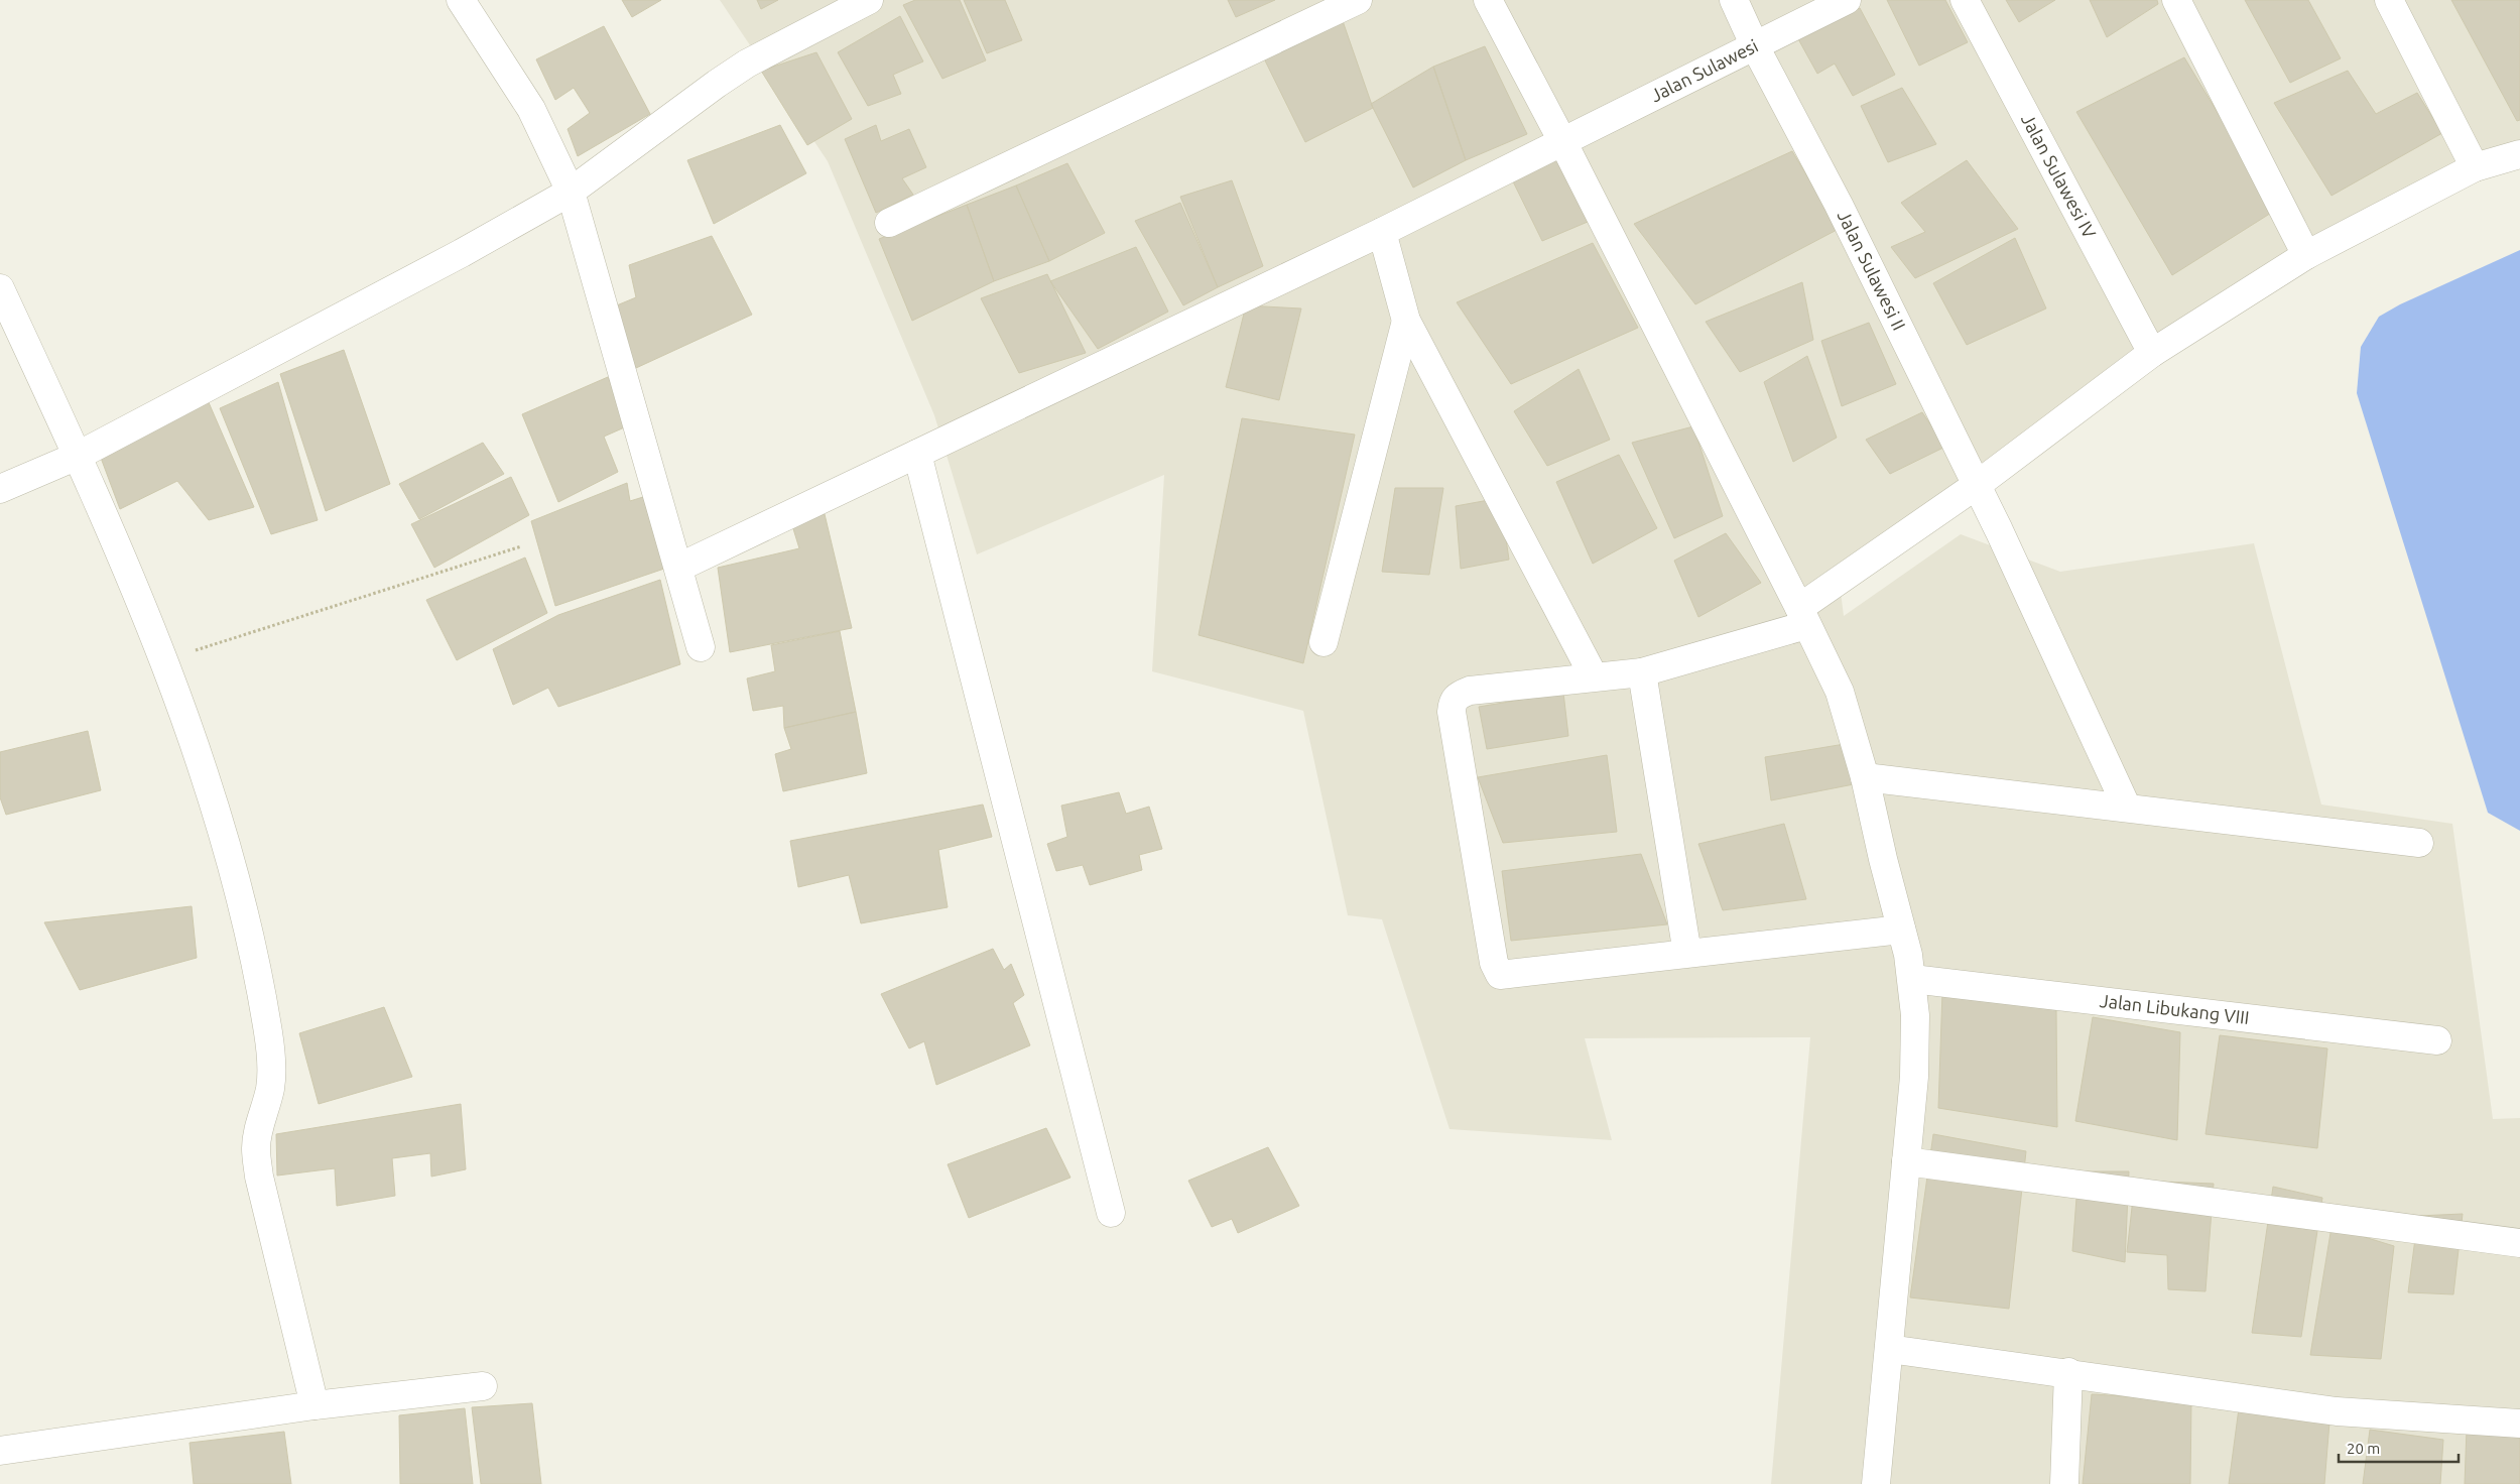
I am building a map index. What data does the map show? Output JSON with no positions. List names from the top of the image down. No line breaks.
{"streets":{"street":["Jalan Sulawesi","Jalan Sulawesi IV","Jalan Sulawesi II","Jalan Libukang VIII"]},"crossings":[["Jalan Sulawesi","Jalan Sulawesi II"]],"scale_bar":"20 m"}
